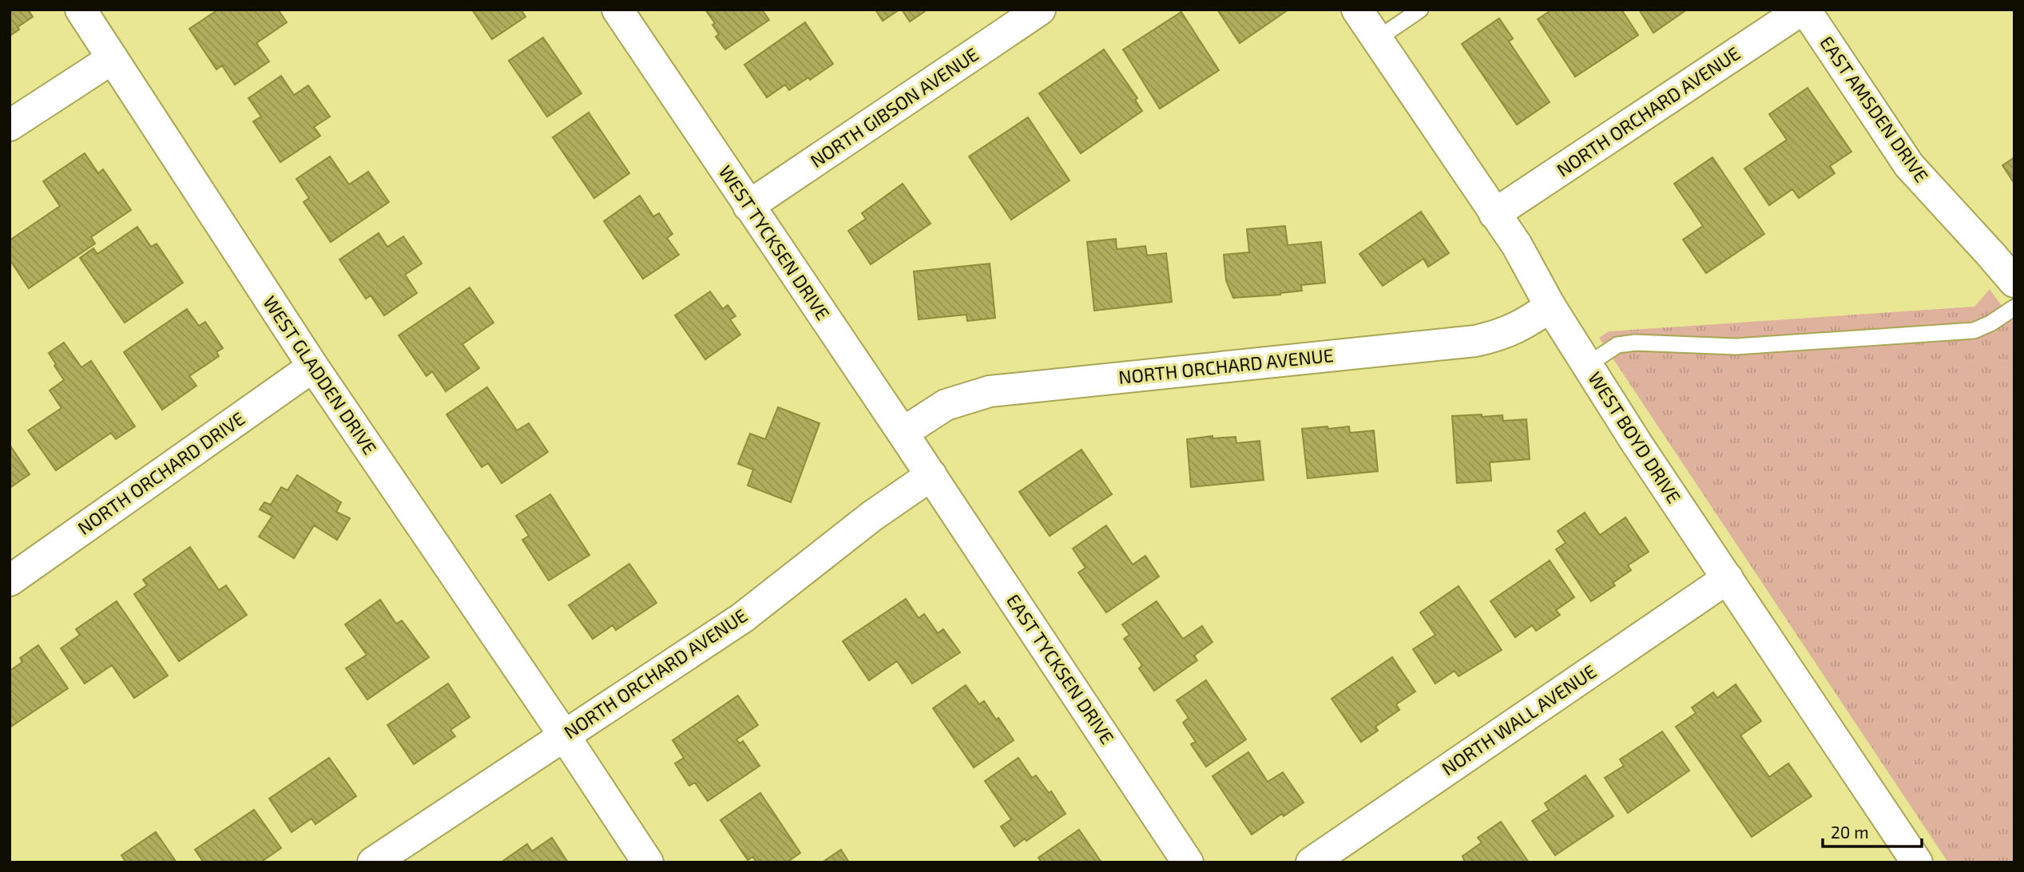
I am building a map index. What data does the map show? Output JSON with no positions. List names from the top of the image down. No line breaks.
{"streets":{"street":["NORTH GIBSON AVENUE","EAST AMSDEN DRIVE","NORTH ORCHARD AVENUE","WEST TYCKSEN DRIVE","WEST GLADDEN DRIVE","WEST BOYD DRIVE","NORTH ORCHARD DRIVE","EAST TYCKSEN DRIVE","NORTH WALL AVENUE"]},"crossings":[["NORTH GIBSON AVENUE","WEST TYCKSEN DRIVE"],["EAST AMSDEN DRIVE","NORTH ORCHARD AVENUE"],["NORTH ORCHARD AVENUE","WEST TYCKSEN DRIVE"],["NORTH ORCHARD AVENUE","WEST GLADDEN DRIVE"],["NORTH ORCHARD AVENUE","WEST BOYD DRIVE"],["NORTH ORCHARD AVENUE","EAST TYCKSEN DRIVE"],["WEST TYCKSEN DRIVE","EAST TYCKSEN DRIVE"],["WEST GLADDEN DRIVE","NORTH ORCHARD DRIVE"],["WEST BOYD DRIVE","NORTH WALL AVENUE"]],"scale_bar":"20 m"}
